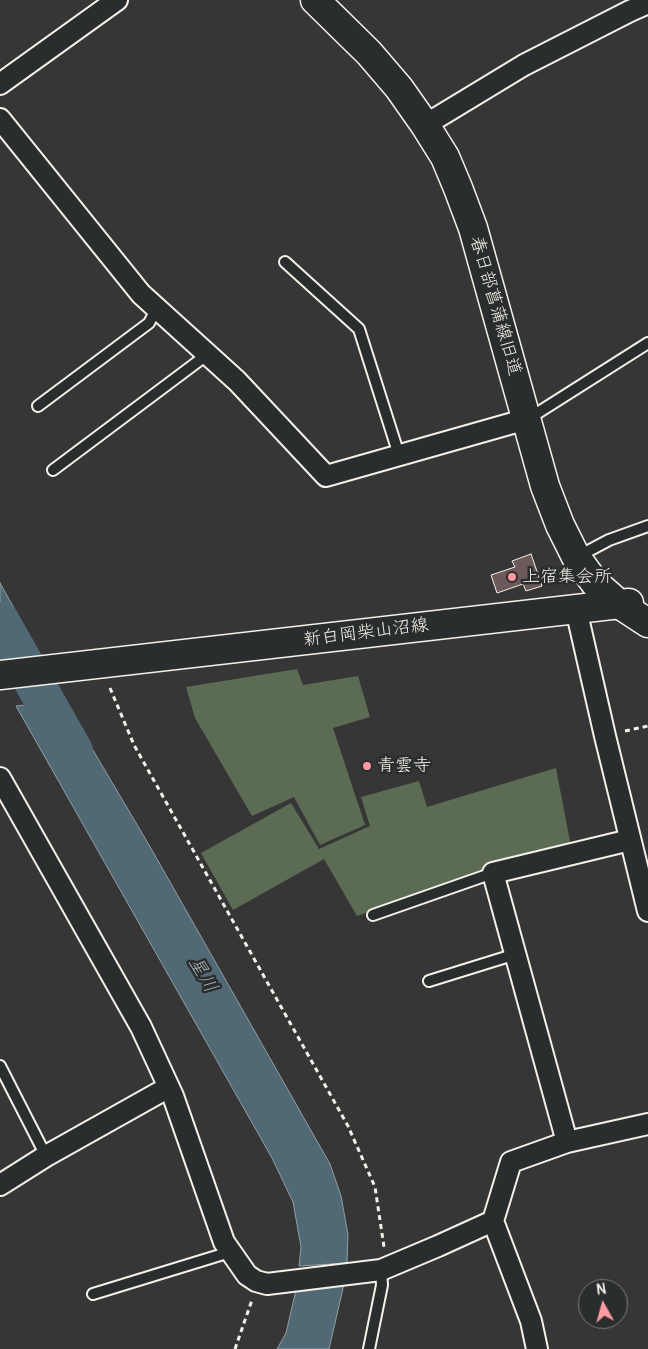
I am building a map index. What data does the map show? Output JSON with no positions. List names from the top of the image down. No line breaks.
{"streets":{"street":["春日部菖蒲線旧道","新白岡柴山沼線"]},"crossings":[["春日部菖蒲線旧道","新白岡柴山沼線"]],"water":["星川"],"places":["上宿集会所","青雲寺"],"north":"top"}
